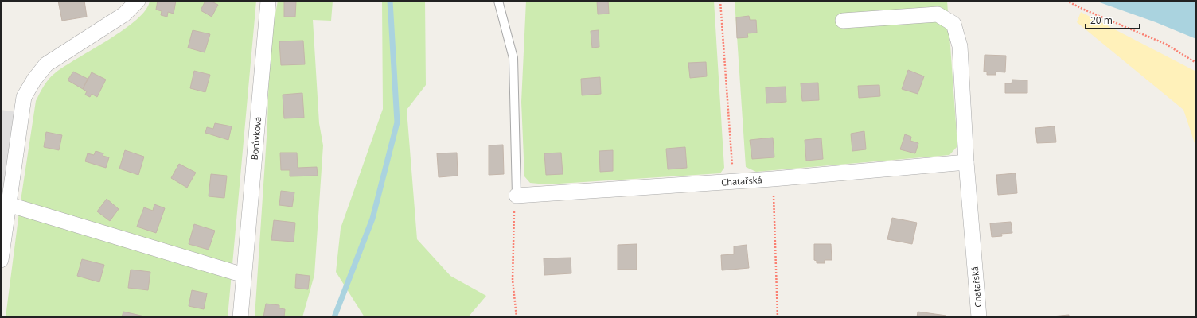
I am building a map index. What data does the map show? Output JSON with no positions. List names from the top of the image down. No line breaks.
{"streets":{"street":["Borůvková","Chatařská"]},"scale_bar":"20 m"}
